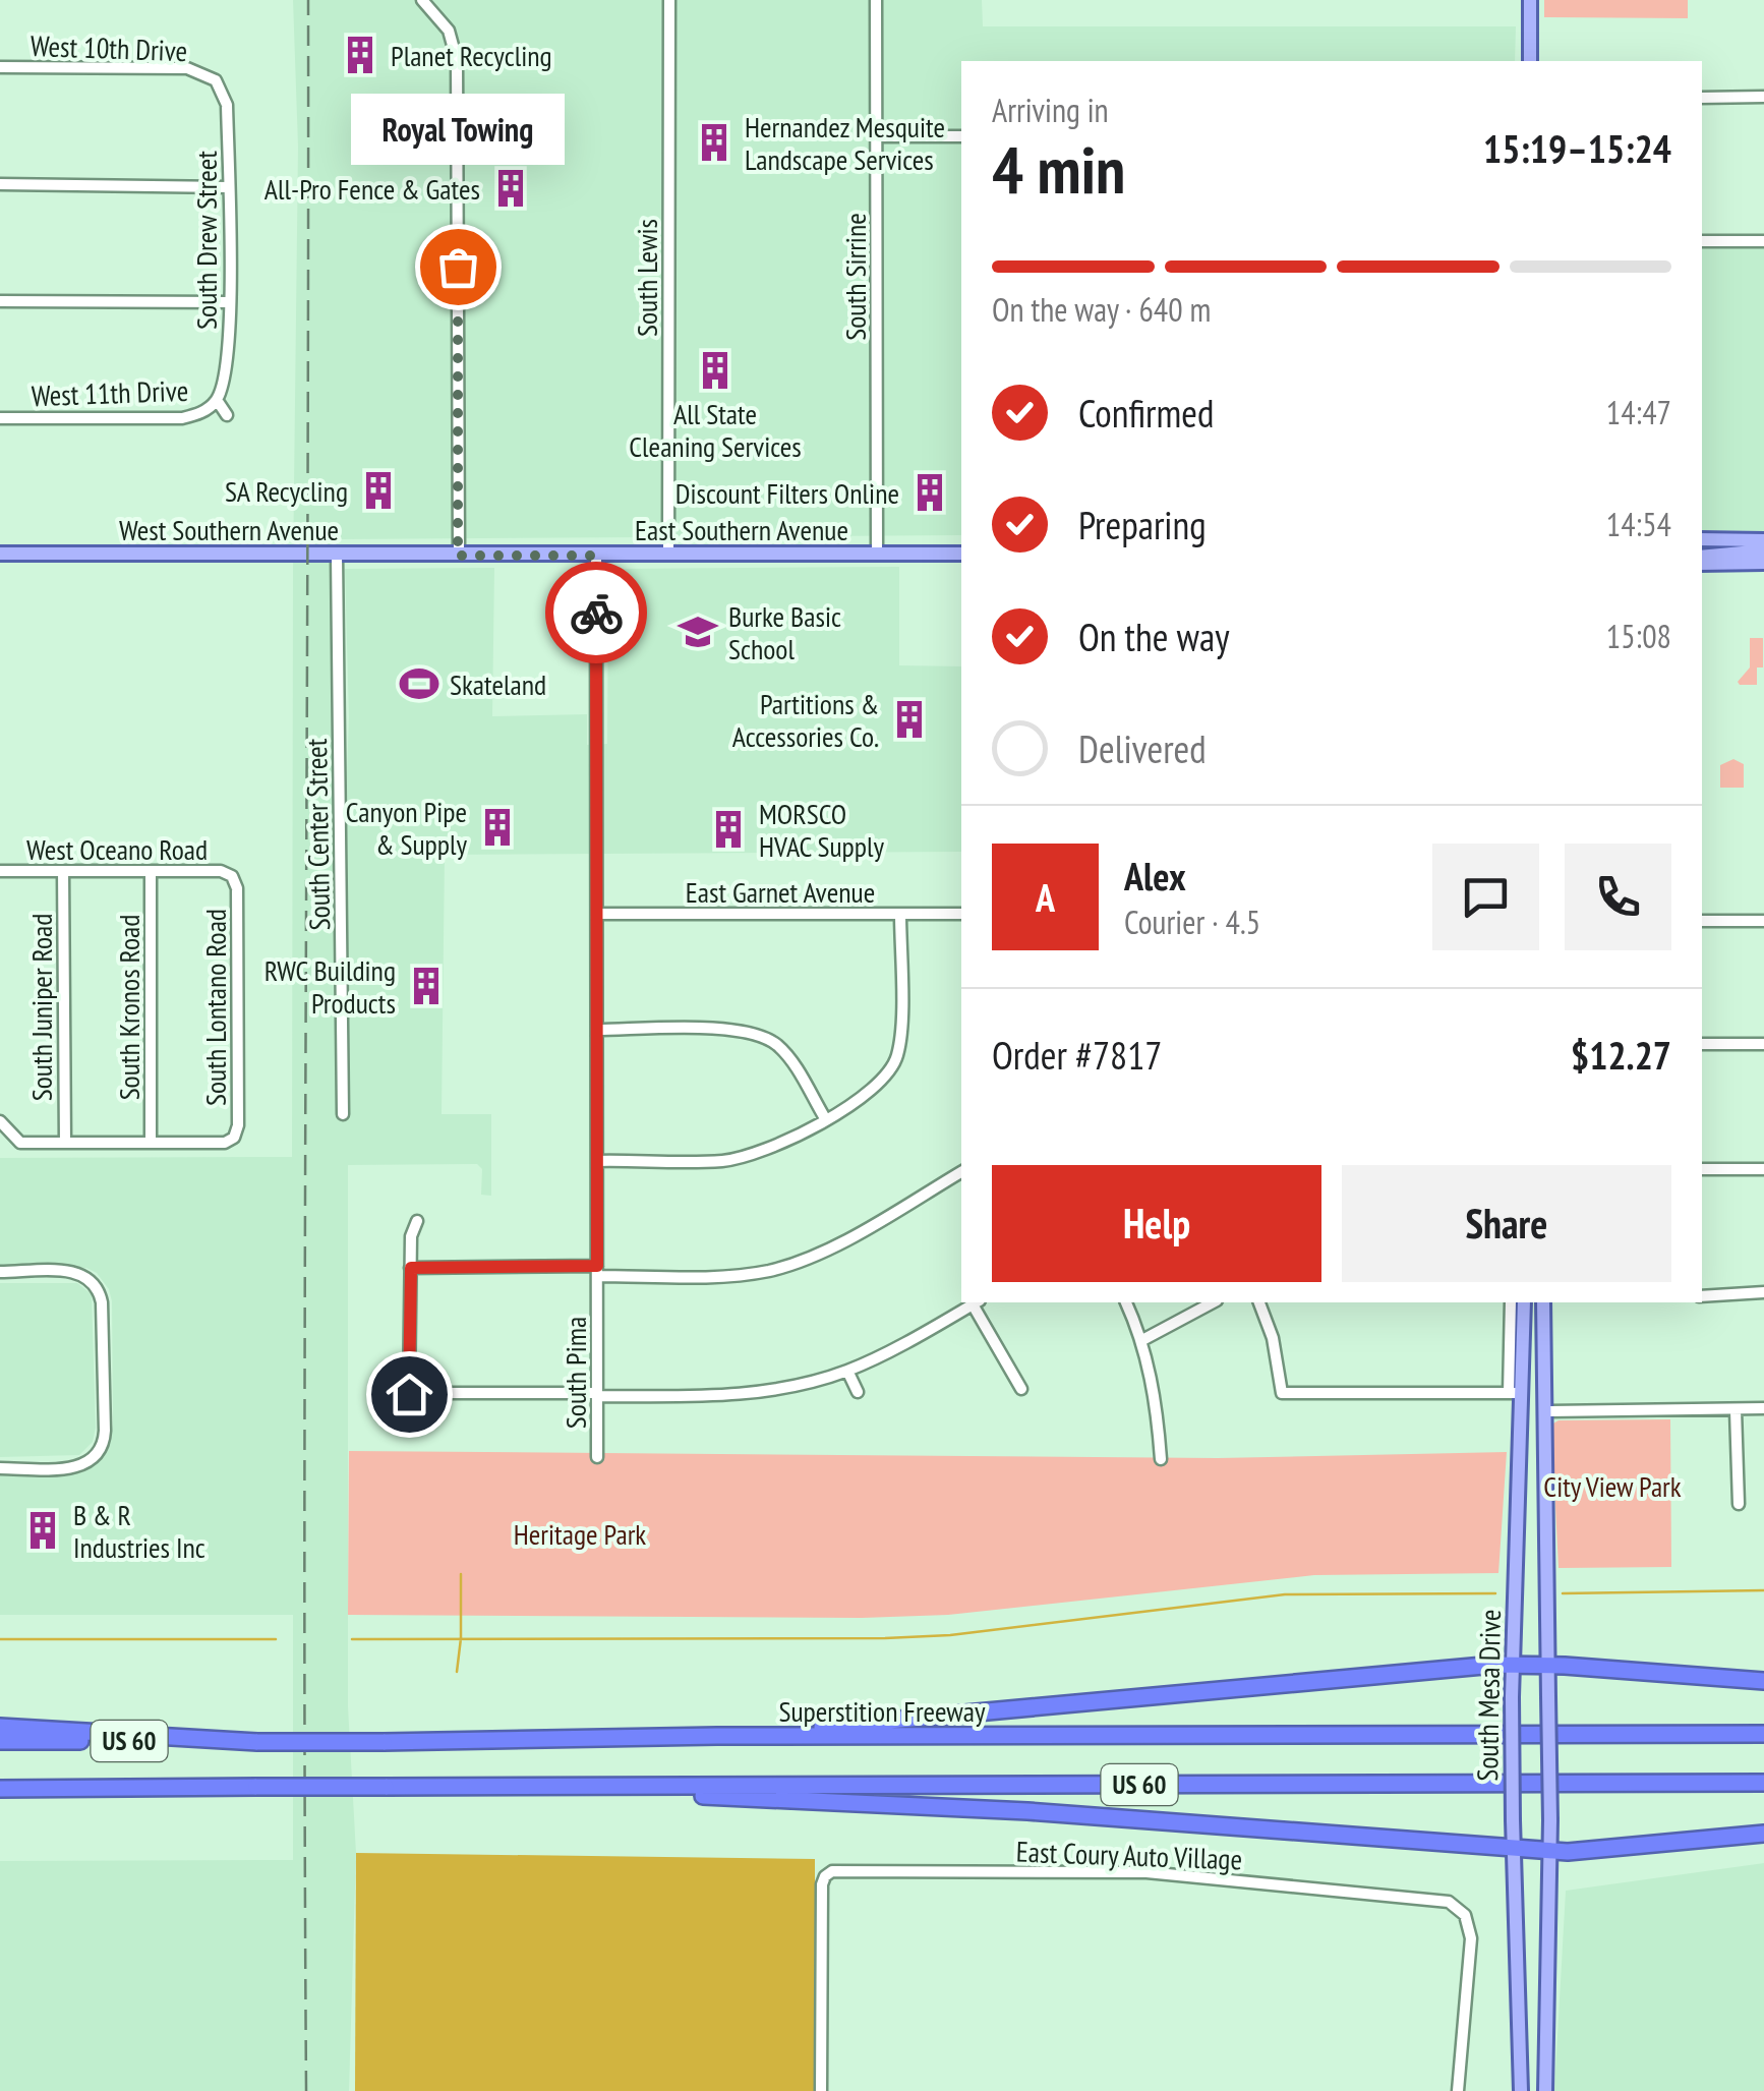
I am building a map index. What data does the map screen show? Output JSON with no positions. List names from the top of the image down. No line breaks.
{"streets":{"highway":["Superstition Freeway","US 60"],"main road":["West Southern Avenue","East Southern Avenue","South Mesa Drive"],"street":["West 10th Drive","South Drew Street","South Sirrine","South Lewis","West 11th Drive","South Center Street","West Oceano Road","East Garnet Avenue","South Juniper Road","South Kronos Road","South Lontano Road","South Pima","East Coury Auto Village"]},"crossings":[["West 10th Drive","South Drew Street"],["South Drew Street","West 11th Drive"],["South Sirrine","East Southern Avenue"],["South Lewis","East Southern Avenue"],["West Southern Avenue","East Southern Avenue"],["West Southern Avenue","South Center Street"],["East Southern Avenue","South Pima"],["West Oceano Road","South Juniper Road"],["West Oceano Road","South Kronos Road"],["West Oceano Road","South Lontano Road"],["East Garnet Avenue","South Pima"],["South Kronos Road","South Lontano Road"]],"parks":["City View Park","Heritage Park"],"places":{"building":["Planet Recycling","Hernandez Mesquite Landscape Services","All-Pro Fence & Gates","All State Cleaning Services","SA Recycling","Discount Filters Online","Partitions & Accessories Co.","Canyon Pipe & Supply","MORSCO HVAC Supply","RWC Building Products","B & R Industries Inc"],"other":["Royal Towing"],"school or university":["Burke Basic School"],"sports":["Skateland"]},"page":{"heading":["4 min","Arriving in","15:19–15:24"],"panel":["Alex","Courier · 4.5","Order #7817","$12.27"],"bubble":"Royal Towing","bar":"On the way · 640 m","list":[["Confirmed","14:47"],["Preparing","14:54"],["On the way","15:08"],"Delivered"],"round":"A","buttons":["Help","Share"]}}
